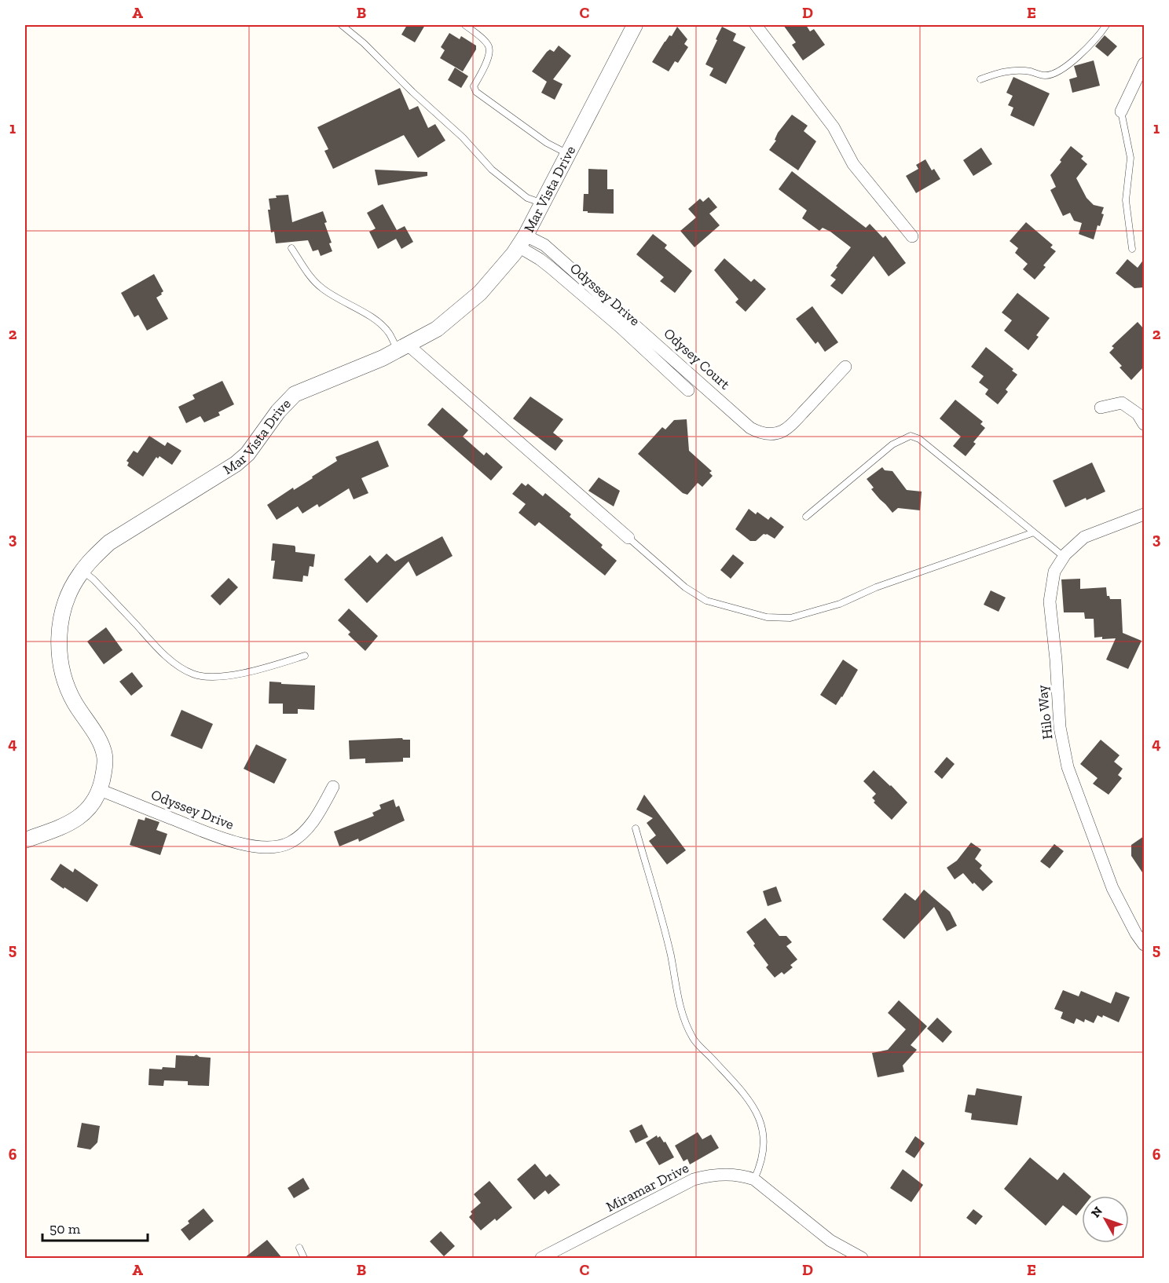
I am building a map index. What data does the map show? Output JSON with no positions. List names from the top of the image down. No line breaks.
{"streets":{"street":["Mar Vista Drive","Odyssey Drive","Odysey Court","Hilo Way","Miramar Drive"]},"crossings":[["Mar Vista Drive","Odyssey Drive"],["Mar Vista Drive","Odysey Court"],["Odyssey Drive","Odysey Court"]],"scale_bar":"50 m","north":"top left","grid":{"columns":["A","B","C","D","E"],"rows":["1","2","3","4","5","6"]}}
